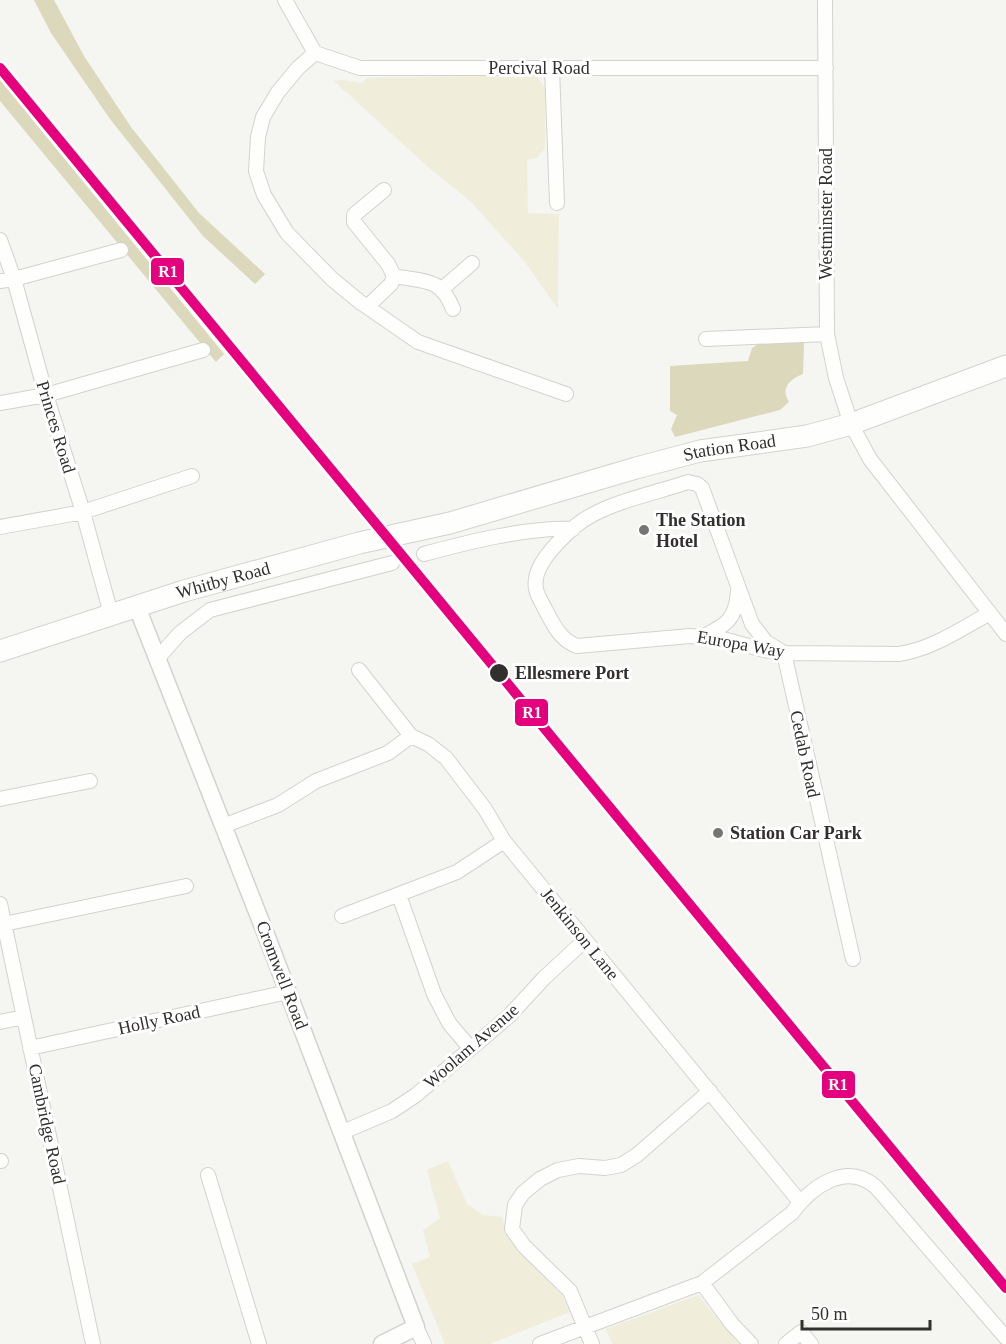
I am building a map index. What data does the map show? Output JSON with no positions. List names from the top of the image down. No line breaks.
{"streets":{"main road":["Station Road","Whitby Road"],"street":["Percival Road","Westminster Road","Princes Road","Europa Way","Cedab Road","Jenkinson Lane","Cromwell Road","Holly Road","Woolam Avenue","Cambridge Road"]},"crossings":[["Percival Road","Westminster Road"],["Westminster Road","Station Road"],["Westminster Road","Europa Way"],["Princes Road","Whitby Road"],["Station Road","Whitby Road"],["Station Road","Europa Way"],["Whitby Road","Cromwell Road"],["Europa Way","Cedab Road"],["Jenkinson Lane","Woolam Avenue"],["Cromwell Road","Holly Road"],["Cromwell Road","Woolam Avenue"],["Holly Road","Cambridge Road"]],"places":["The Station Hotel","Ellesmere Port","Station Car Park"],"lines":["transit line R1"],"scale_bar":"50 m"}
